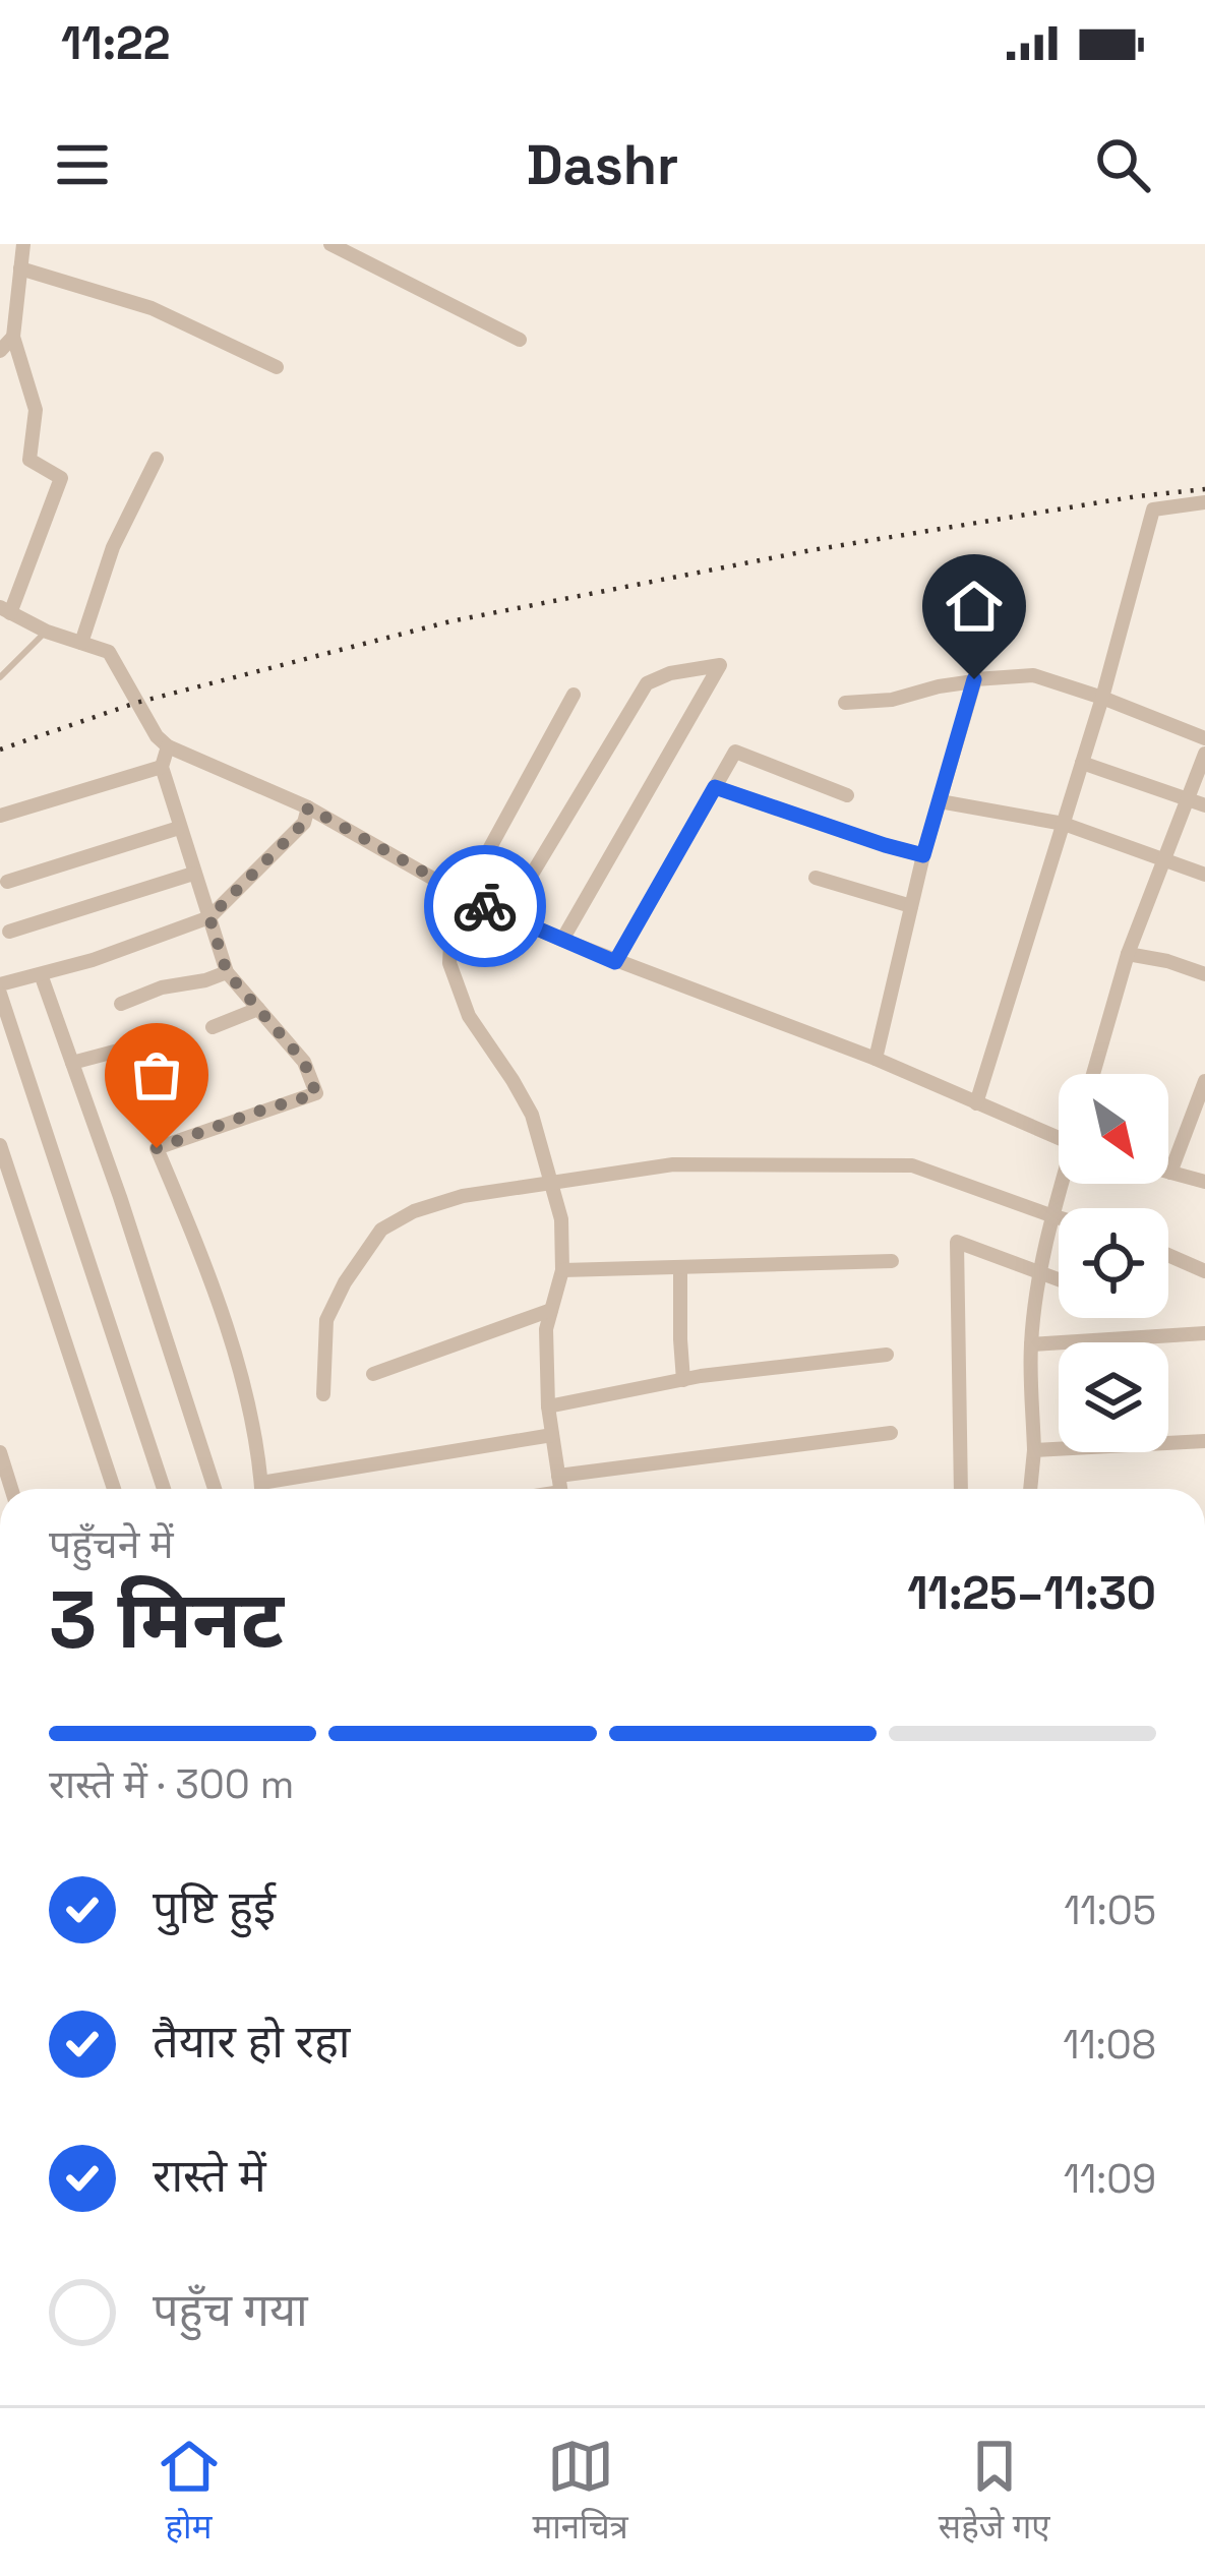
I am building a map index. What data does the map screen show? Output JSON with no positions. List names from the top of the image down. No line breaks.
{"north":"bottom right","page":{"status":"11:22","header":"Dashr","heading":["3 मिनट","पहुँचने में","11:25–11:30"],"bar":"रास्ते में · 300 m","list":[["पुष्टि हुई","11:05"],["तैयार हो रहा","11:08"],["रास्ते में","11:09"],"पहुँच गया"],"tabs":["होम","मानचित्र","सहेजे गए"]}}
